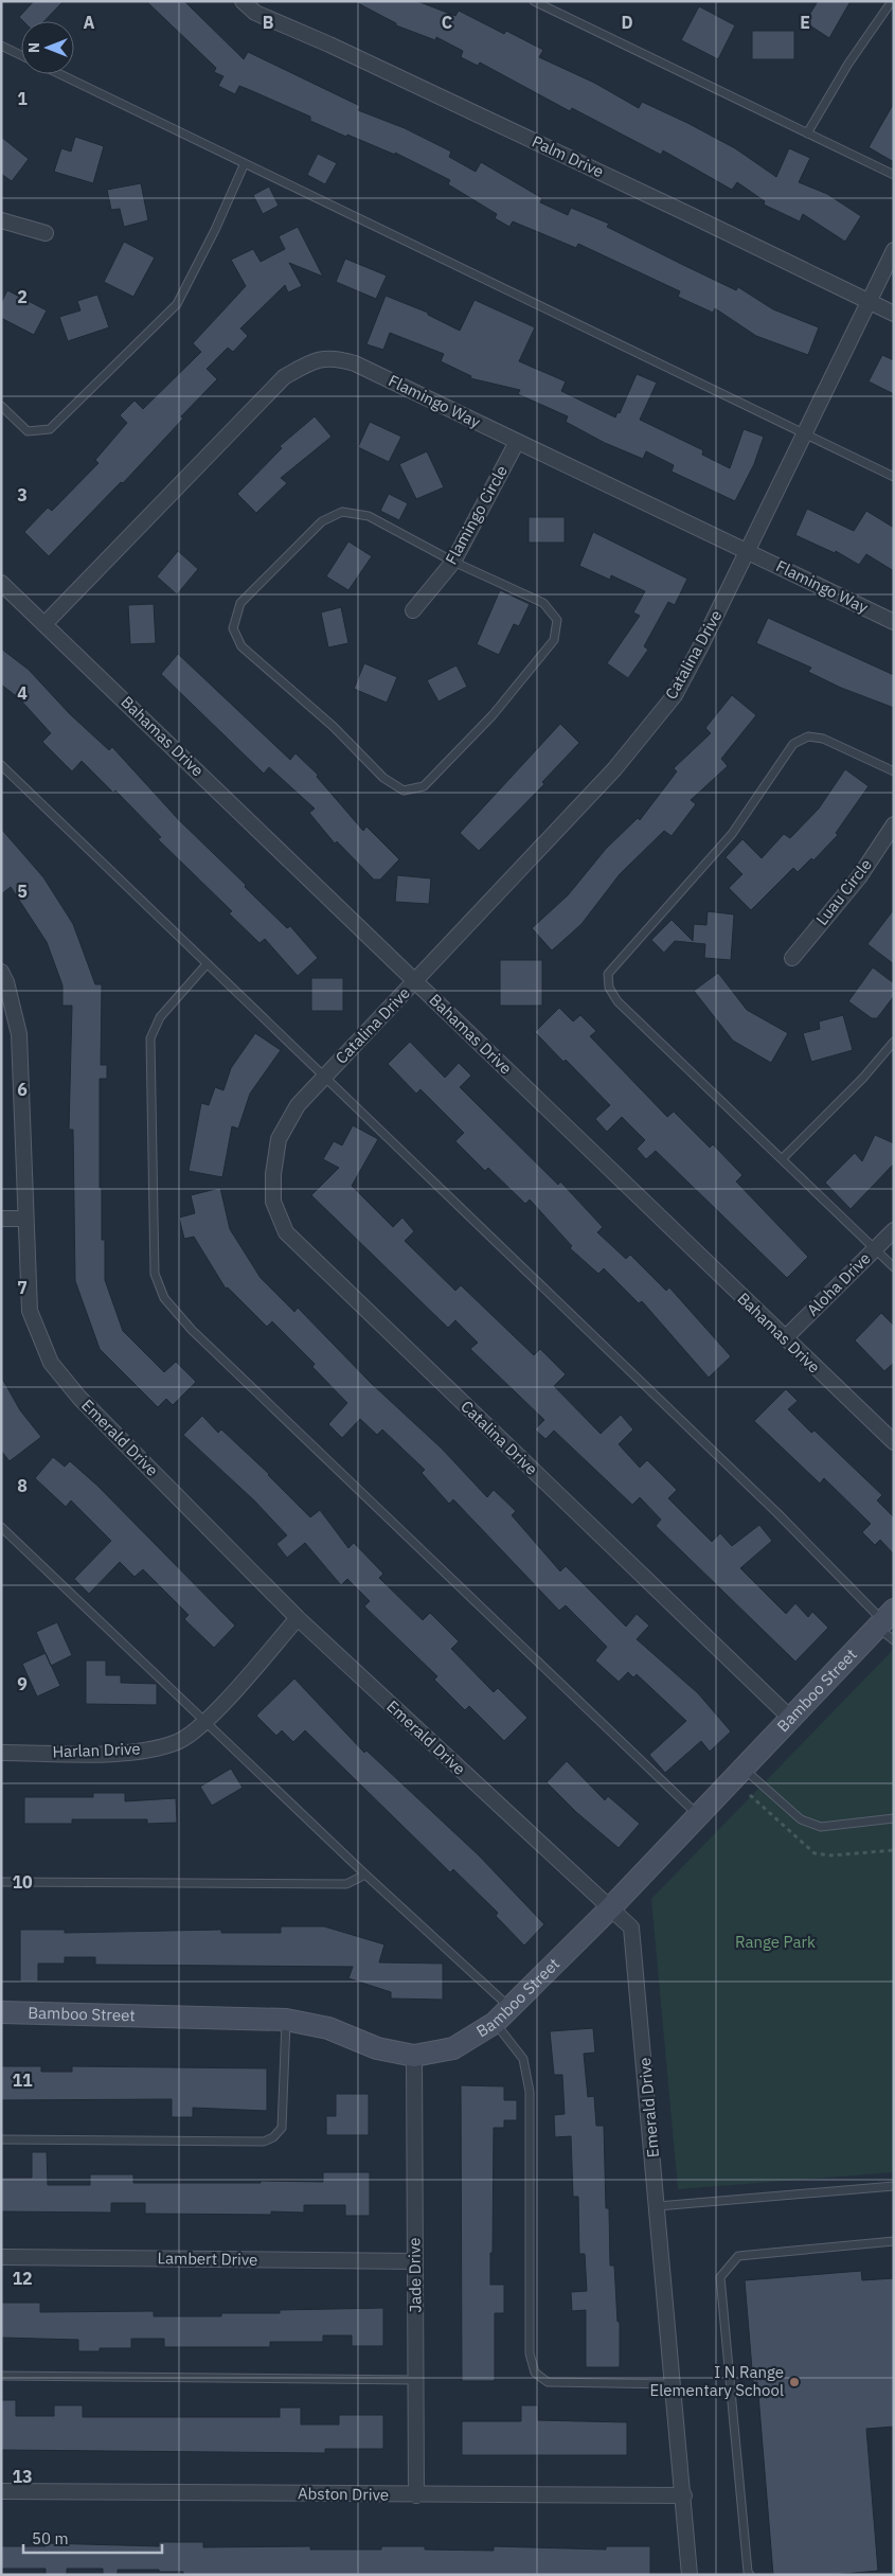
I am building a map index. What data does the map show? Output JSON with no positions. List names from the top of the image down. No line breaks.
{"streets":{"street":["Palm Drive","Flamingo Way","Flamingo Circle","Catalina Drive","Bahamas Drive","Luau Circle","Aloha Drive","Emerald Drive","Bamboo Street","Harlan Drive","Lambert Drive","Jade Drive","Abston Drive"]},"crossings":[["Palm Drive","Catalina Drive"],["Flamingo Way","Flamingo Circle"],["Flamingo Way","Catalina Drive"],["Flamingo Way","Bahamas Drive"],["Catalina Drive","Bahamas Drive"],["Catalina Drive","Bamboo Street"],["Bahamas Drive","Aloha Drive"],["Emerald Drive","Bamboo Street"],["Emerald Drive","Harlan Drive"],["Emerald Drive","Abston Drive"],["Bamboo Street","Jade Drive"],["Lambert Drive","Jade Drive"],["Jade Drive","Abston Drive"]],"parks":["Range Park"],"places":["I N Range Elementary School"],"scale_bar":"50 m","north":"left","grid":{"columns":["A","B","C","D","E"],"rows":["1","2","3","4","5","6","7","8","9","10","11","12","13"]}}
